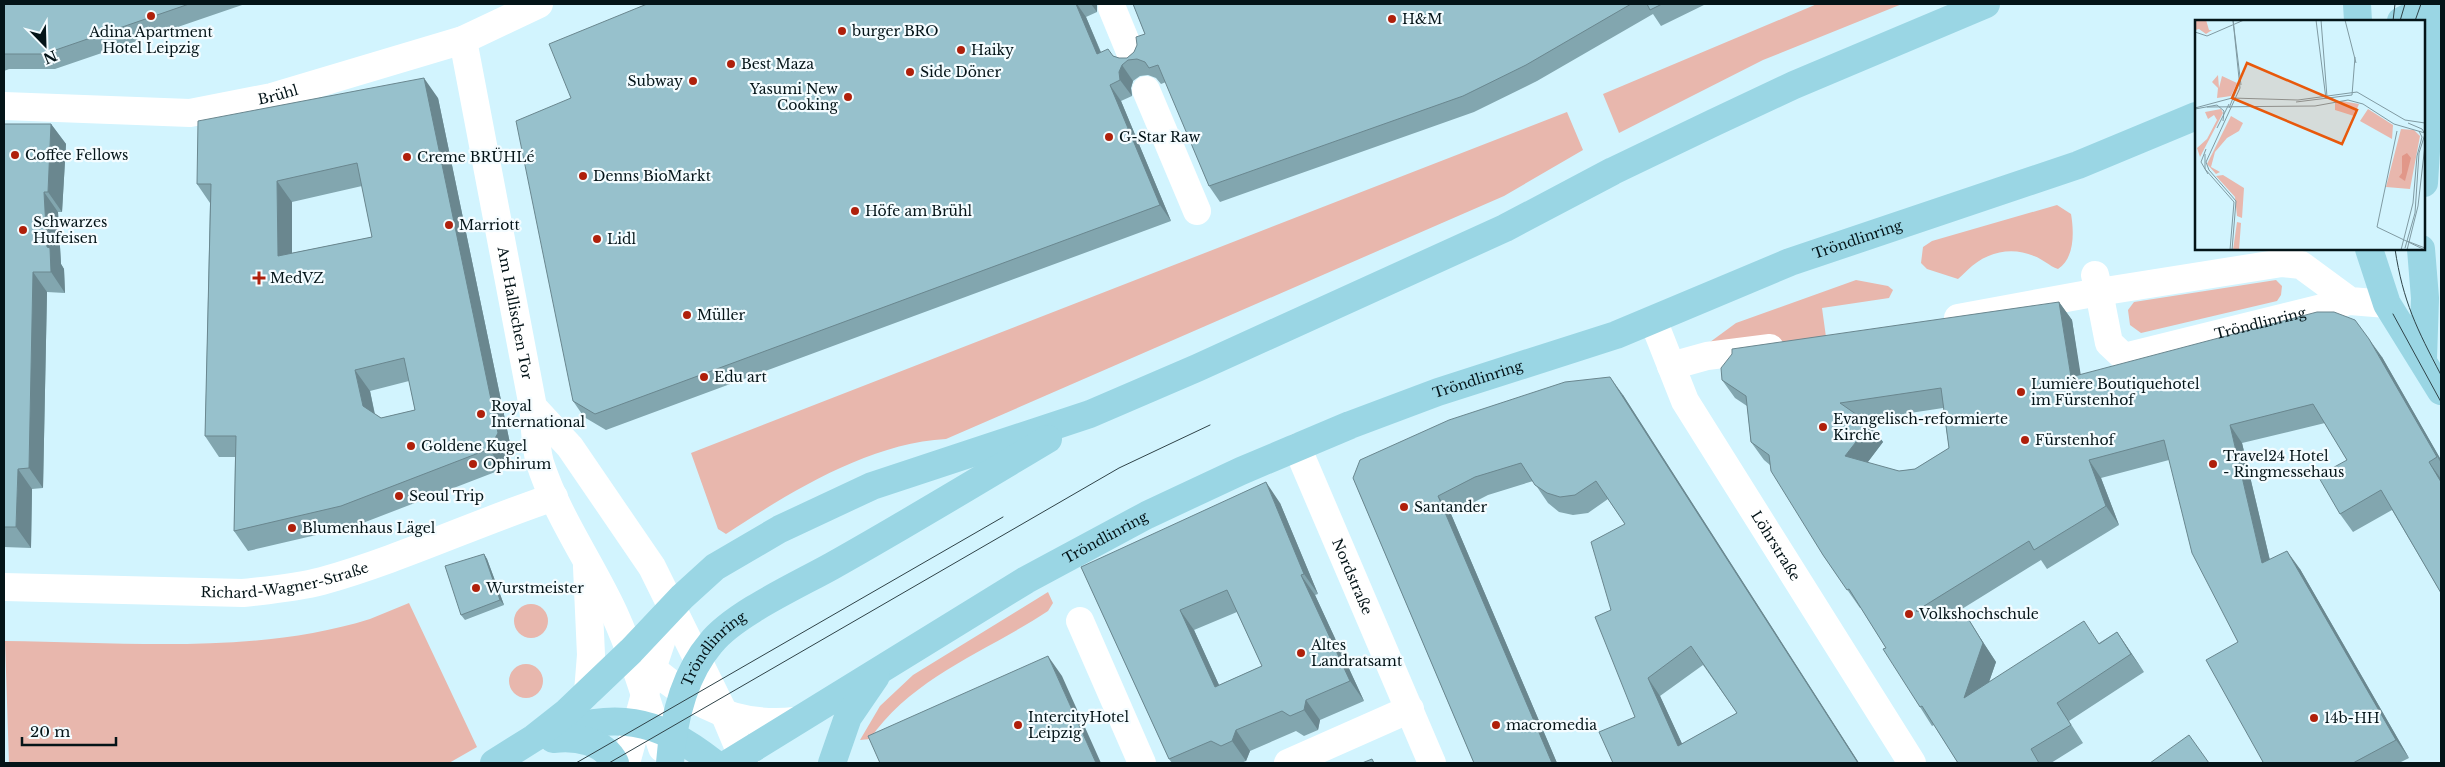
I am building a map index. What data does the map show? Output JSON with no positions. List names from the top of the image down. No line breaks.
{"streets":{"main road":["Tröndlinring"],"street":["Brühl","Am Hallischen Tor","Löhrstraße","Nordstraße","Richard-Wagner-Straße"]},"crossings":[["Brühl","Am Hallischen Tor"],["Tröndlinring","Am Hallischen Tor"],["Tröndlinring","Löhrstraße"],["Tröndlinring","Nordstraße"],["Am Hallischen Tor","Richard-Wagner-Straße"]],"places":{"other":["Adina Apartment Hotel Leipzig","H&M","burger BRO","Haiky","Best Maza","Side Döner","Subway","Yasumi New Cooking","G-Star Raw","Coffee Fellows","Creme BRÜHLé","Denns BioMarkt","Höfe am Brühl","Marriott","Schwarzes Hufeisen","Lidl","Müller","Edu art","Lumière Boutiquehotel im Fürstenhof","Royal International","Evangelisch-reformierte Kirche","Fürstenhof","Goldene Kugel","Ophirum","Travel24 Hotel - Ringmessehaus","Seoul Trip","Santander","Blumenhaus Lägel","Wurstmeister","Volkshochschule","Altes Landratsamt","14b-HH","IntercityHotel Leipzig","macromedia"],"health":["MedVZ"]},"scale_bar":"20 m","north":"bottom right"}
